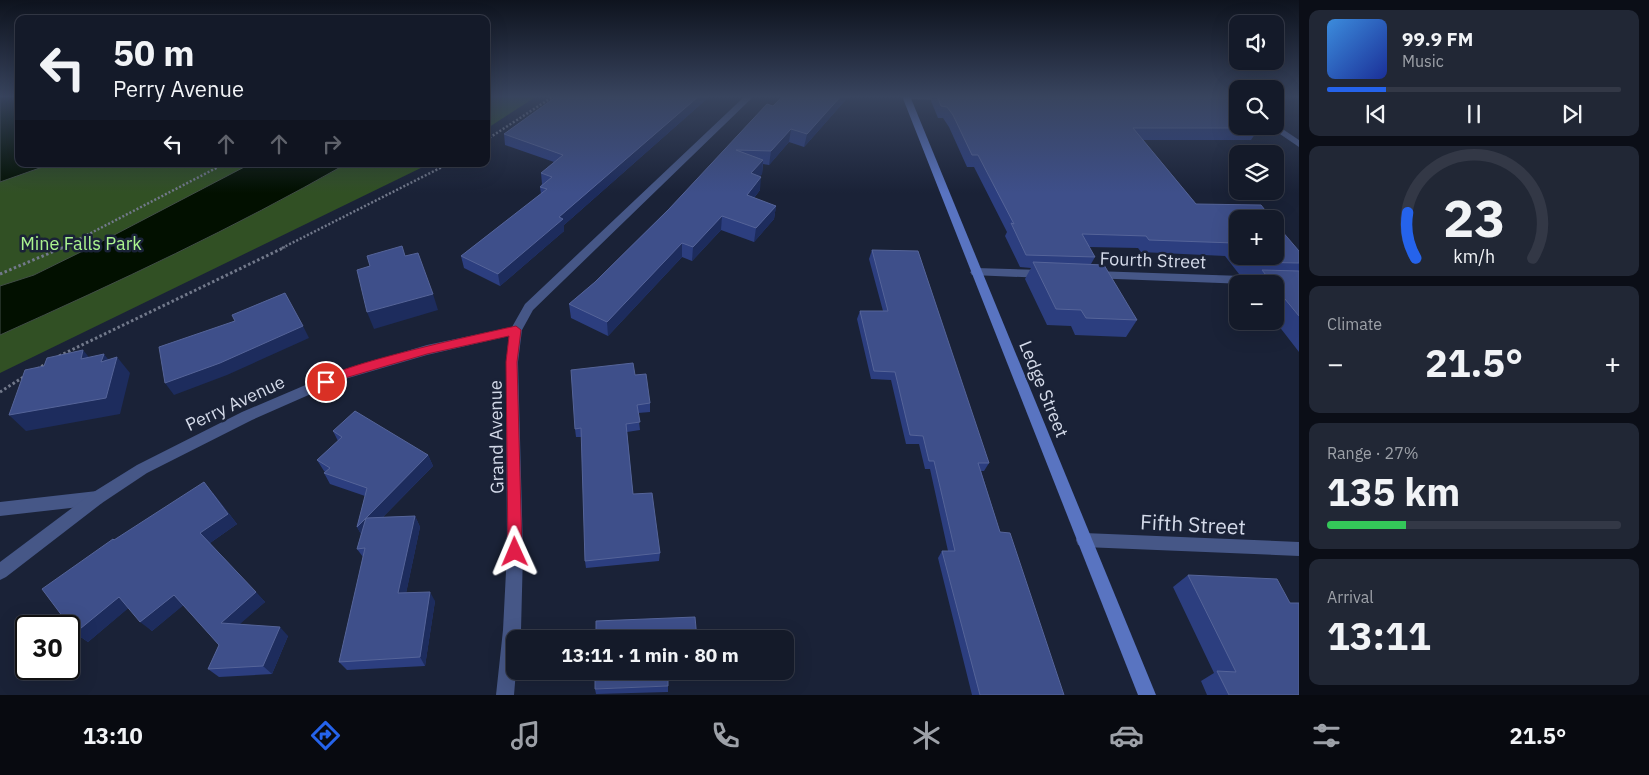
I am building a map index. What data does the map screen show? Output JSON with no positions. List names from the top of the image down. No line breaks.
{"streets":{"street":["Fourth Street","Ledge Street","Perry Avenue","Grand Avenue","Fifth Street"]},"crossings":[["Ledge Street","Fifth Street"],["Perry Avenue","Grand Avenue"]],"parks":["Mine Falls Park"],"page":{"map_buttons":["+","−"],"turn":["50 m","Perry Avenue"],"song":["99.9 FM","Music"],"tile":["Climate",["Range · 27%","135 km"],["Arrival","13:11"]],"heat":["−","21.5°","+"],"limit":"30","trip":"13:11 · 1 min · 80 m","tabs":["13:10","21.5°"],"gauge":["23","km/h"]}}
